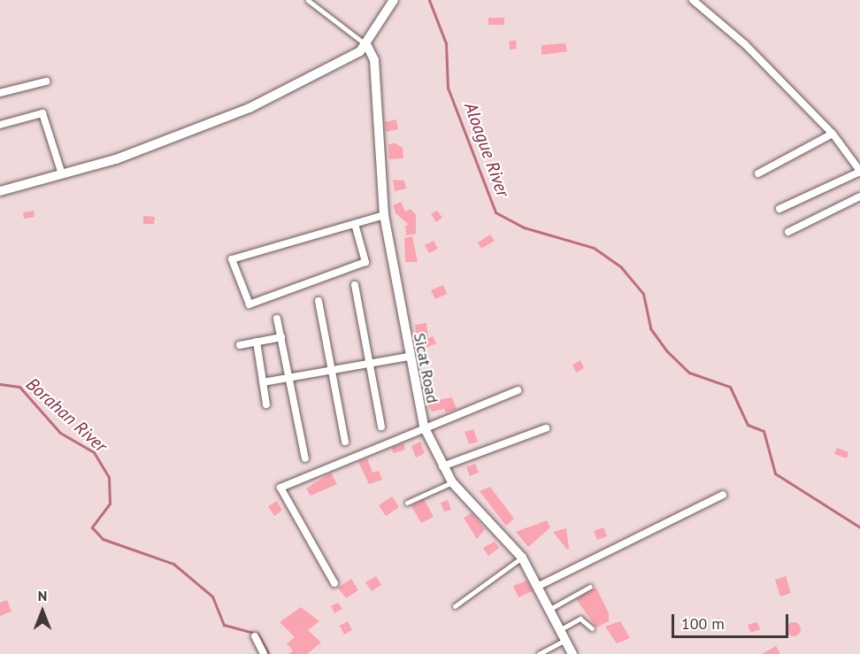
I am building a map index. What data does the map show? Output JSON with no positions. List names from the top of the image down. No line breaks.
{"streets":{"street":["Sicat Road"]},"water":["Aloague River","Borahan River"],"scale_bar":"100 m","north":"top"}
